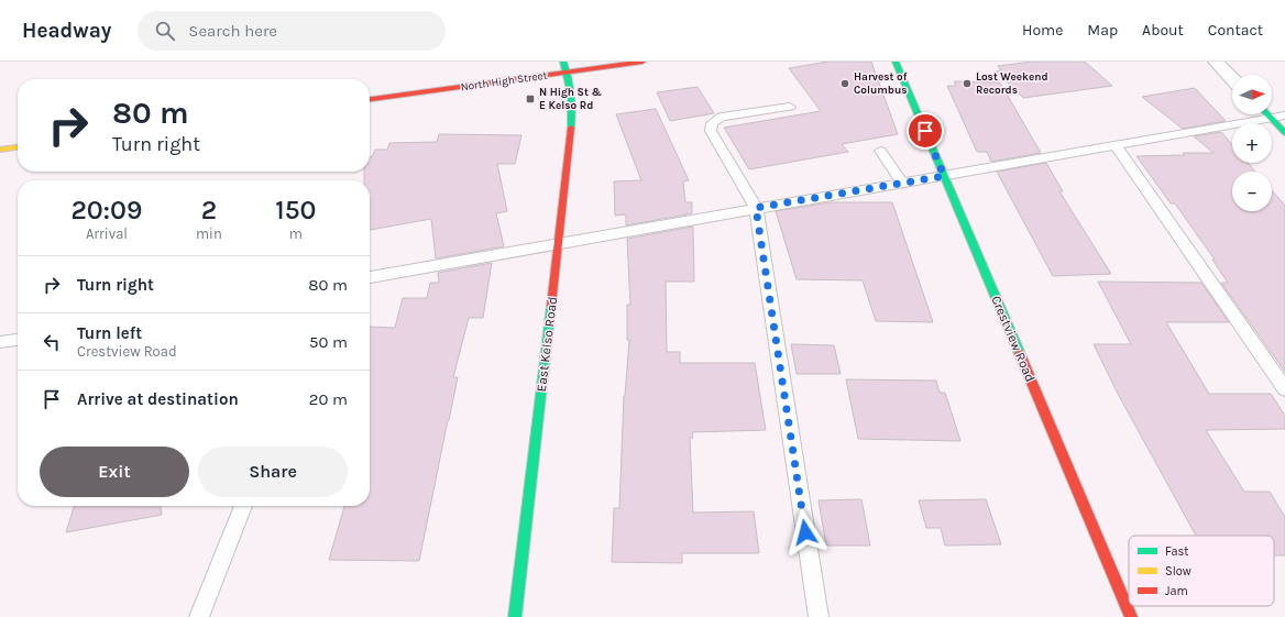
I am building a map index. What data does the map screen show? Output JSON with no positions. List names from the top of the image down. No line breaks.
{"streets":{"street":["North High Street","Crestview Road","East Kelso Road"]},"crossings":[["North High Street","East Kelso Road"]],"places":{"other":["Harvest of Columbus","Lost Weekend Records"],"transit":["N High St & E Kelso Rd"]},"legend":["Fast","Slow","Jam"],"north":"right","page":{"header":"Headway","search":"Search here","nav":["Home","Map","About","Contact"],"map_buttons":["+","−"],"turn":["80 m","Turn right"],"eta":["20:09","Arrival","2","min","150","m"],"list":[{"name":"Turn right","value":"80 m"},{"name":"Turn left","note":"Crestview Road","value":"50 m"},{"name":"Arrive at destination","value":"20 m"}],"buttons":["Exit","Share"]}}
